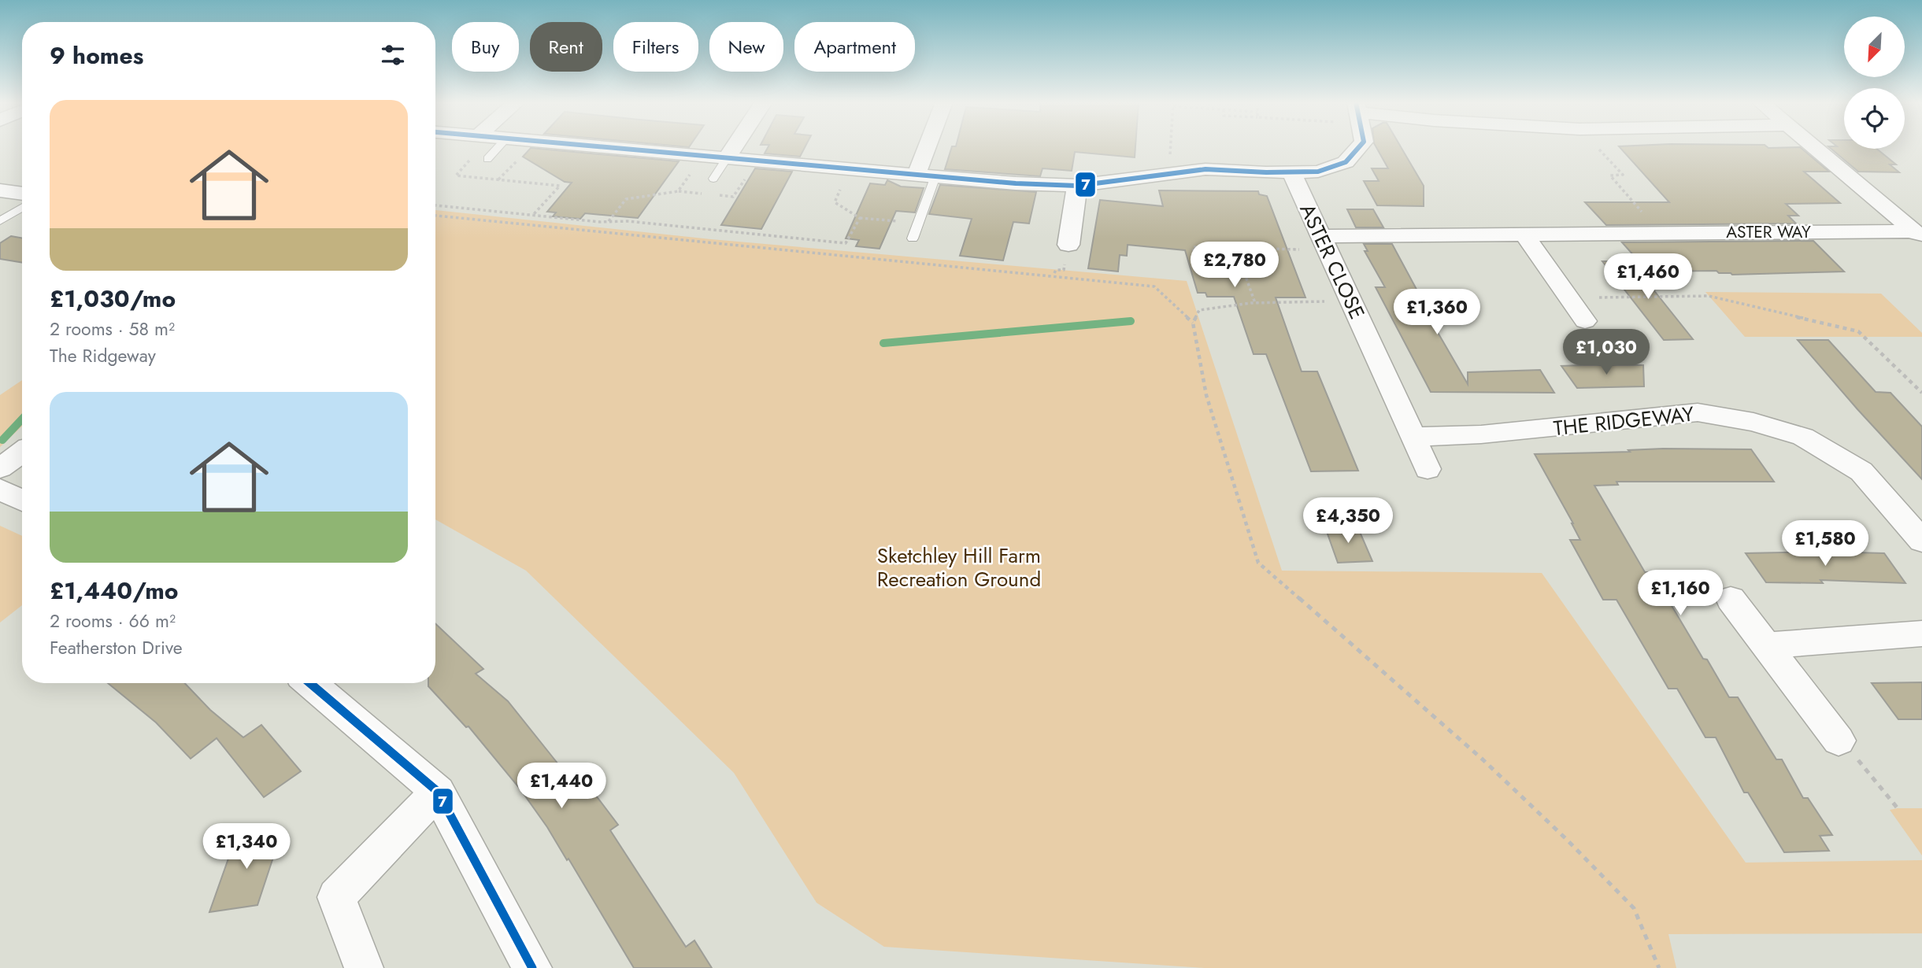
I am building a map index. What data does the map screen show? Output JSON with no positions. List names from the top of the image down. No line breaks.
{"streets":{"street":["ASTER WAY","ASTER CLOSE","THE RIDGEWAY"]},"crossings":[["ASTER WAY","ASTER CLOSE"],["ASTER CLOSE","THE RIDGEWAY"]],"parks":["Sketchley Hill Farm Recreation Ground"],"lines":["transit line 7"],"north":"bottom left","page":{"chip":["Buy","Rent","Filters","New","Apartment"],"heading":"9 homes","list":[{"name":"£1,030/mo","note":"2 rooms · 58 m² · The Ridgeway"},{"name":"£1,440/mo","note":"2 rooms · 66 m² · Featherston Drive"}],"price":["£2,780","£1,460","£1,360","£1,030","£4,350","£1,580","£1,160","£1,440","£1,340"]}}
